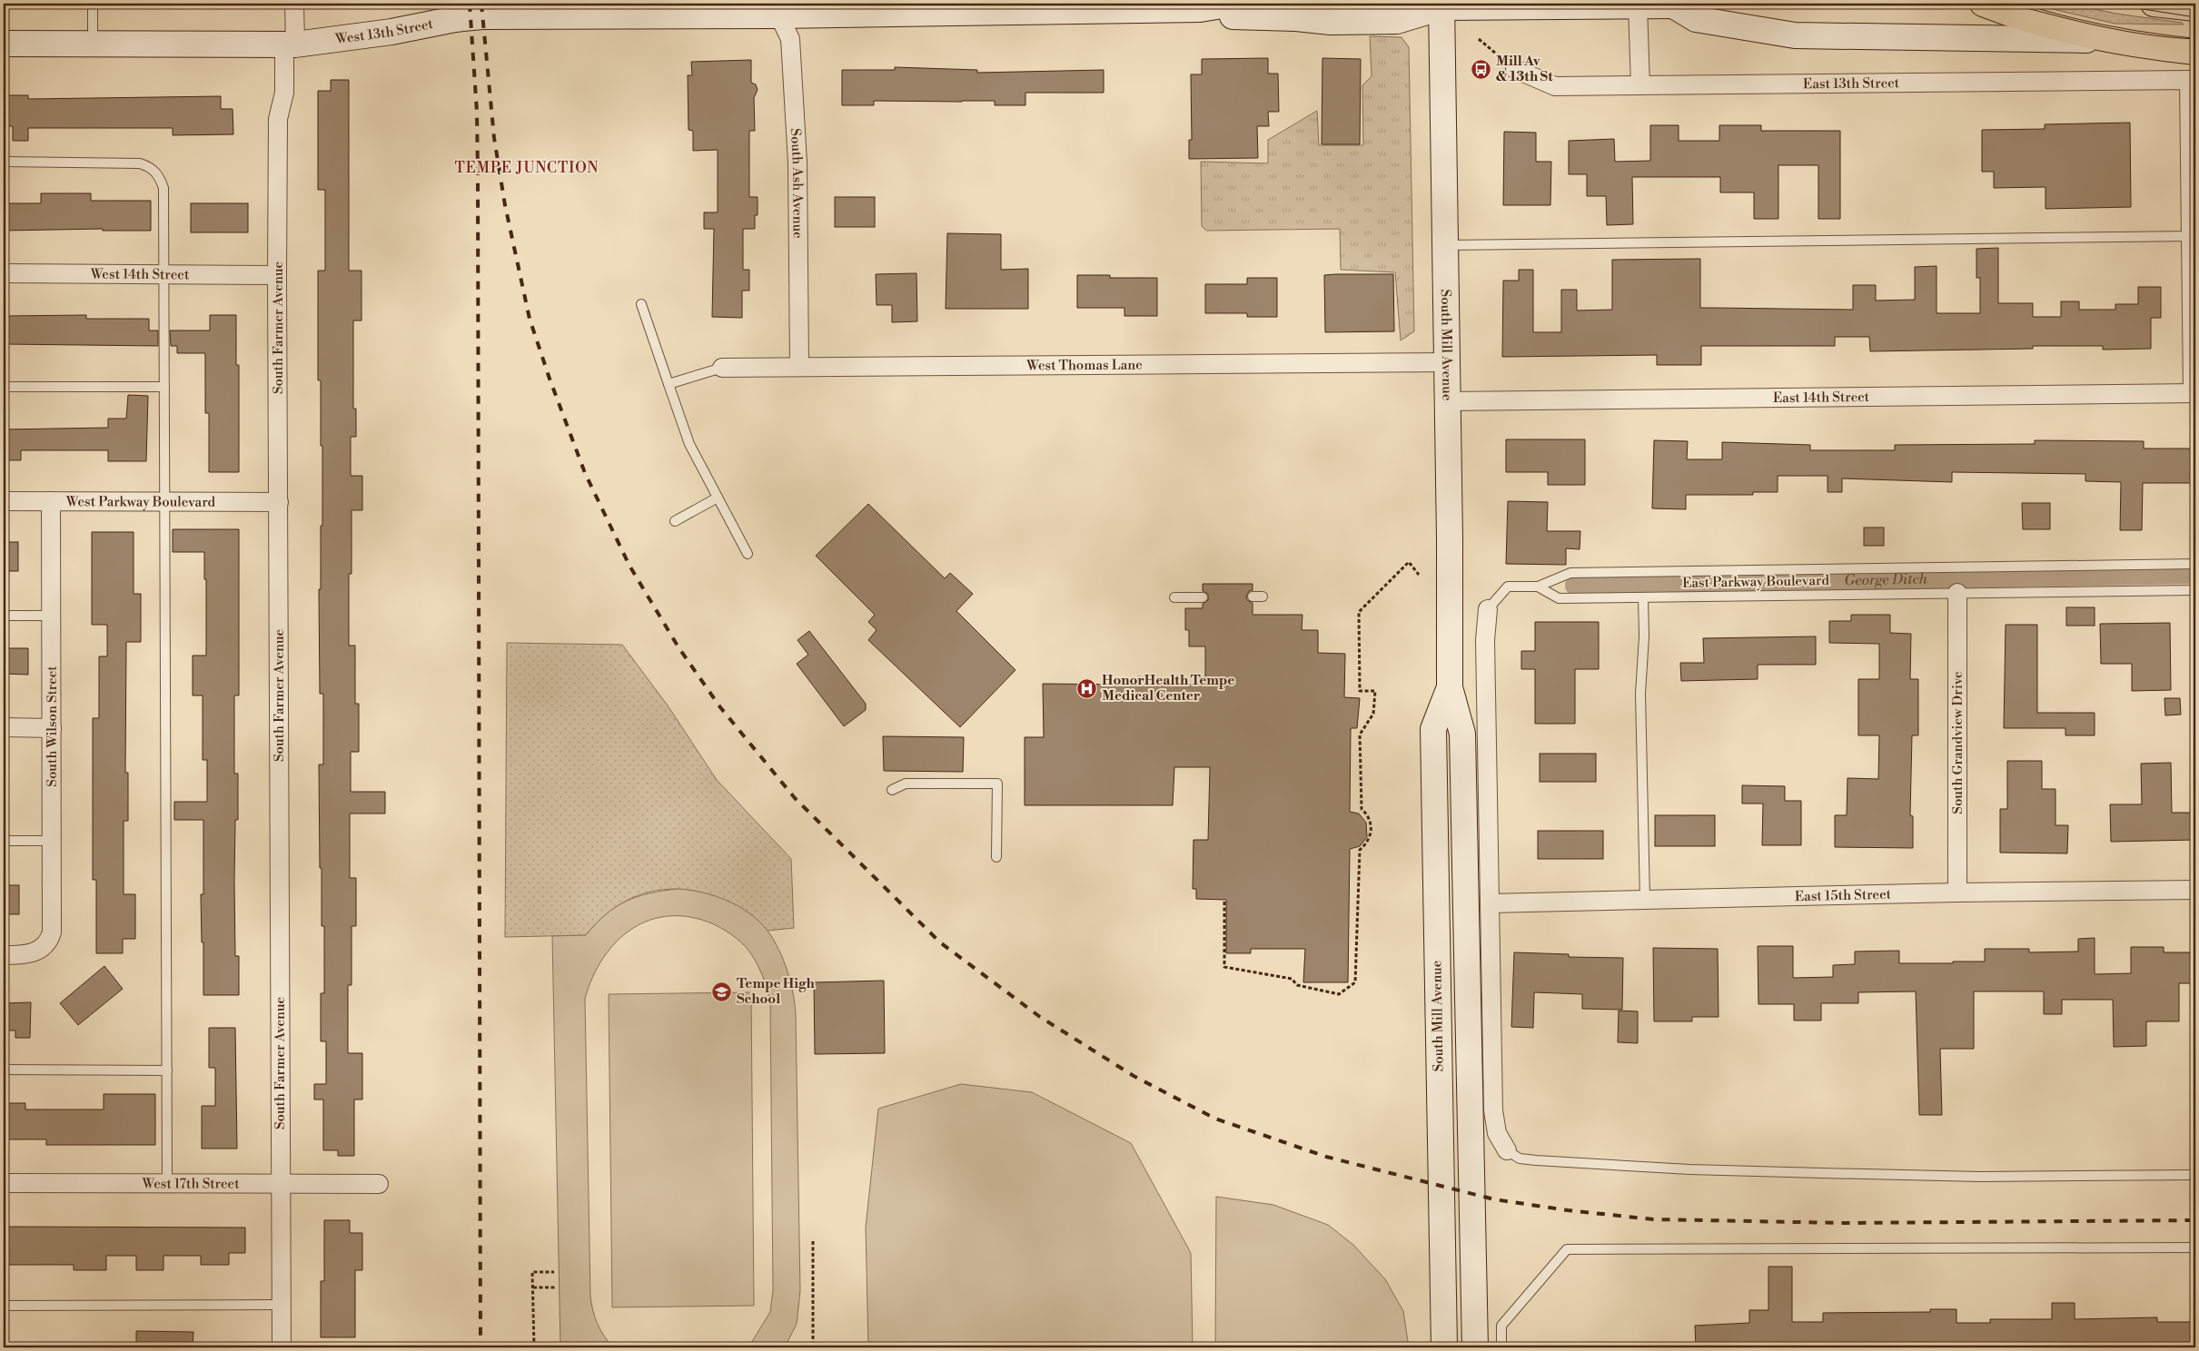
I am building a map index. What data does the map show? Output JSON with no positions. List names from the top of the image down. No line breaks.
{"streets":{"street":["West 13th Street","East 13th Street","South Ash Avenue","West 14th Street","South Farmer Avenue","South Mill Avenue","West Thomas Lane","East 14th Street","West Parkway Boulevard","South Wilson Street","South Grandview Drive","East 15th Street","West 17th Street"],"lane":["East Parkway Boulevard"]},"crossings":[["West 13th Street","South Ash Avenue"],["West 13th Street","South Farmer Avenue"],["West 13th Street","South Mill Avenue"],["South Ash Avenue","West Thomas Lane"],["West 14th Street","South Farmer Avenue"],["South Farmer Avenue","West Parkway Boulevard"],["South Farmer Avenue","West 17th Street"],["South Mill Avenue","West Thomas Lane"],["South Mill Avenue","East 14th Street"],["West Parkway Boulevard","South Wilson Street"],["East Parkway Boulevard","South Grandview Drive"],["South Grandview Drive","East 15th Street"]],"districts":["TEMPE JUNCTION"],"water":["George Ditch"],"places":{"bus stop":["Mill Av & 13th St"],"hospital":["HonorHealth Tempe Medical Center"],"school or university":["Tempe High School"]}}
